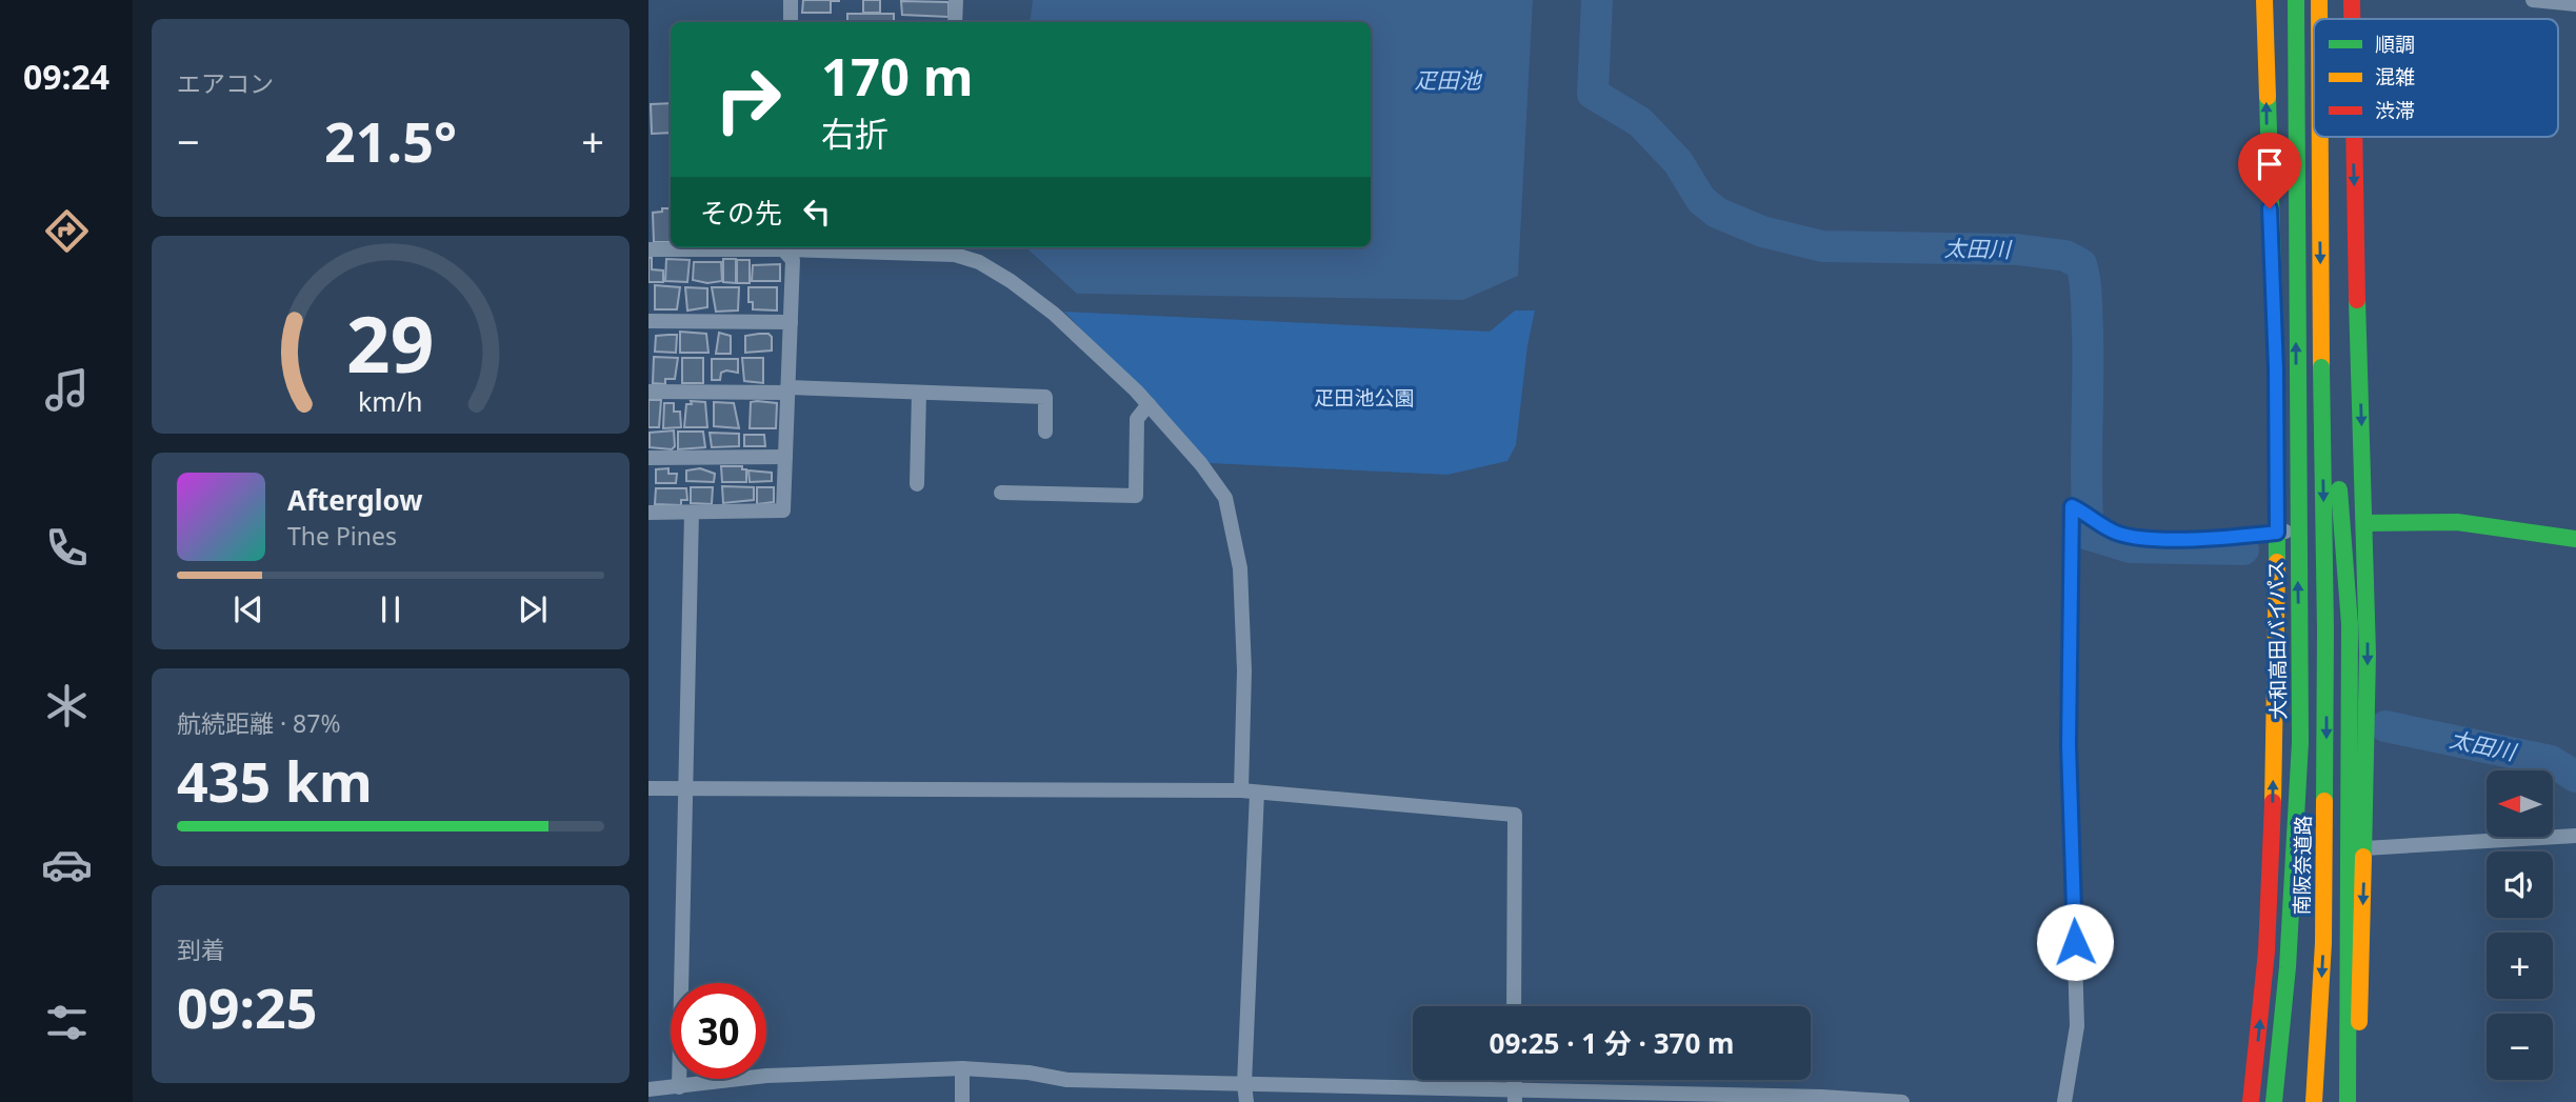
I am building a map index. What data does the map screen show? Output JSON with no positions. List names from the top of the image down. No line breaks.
{"streets":{"main road":["大和高田バイパス","南阪奈道路"]},"water":["疋田池","太田川"],"parks":["疋田池公園"],"legend":["順調","混雑","渋滞"],"north":"left","page":{"tabs":"09:24","tile":["エアコン",["航続距離 · 87%","435 km"],["到着","09:25"]],"turn":["170 m","右折"],"heat":["−","21.5°","+"],"then":"その先","song":["Afterglow","The Pines"],"map_buttons":["+","−"],"limit":"30","trip":"09:25 · 1 分 · 370 m","gauge":["29","km/h"]}}
